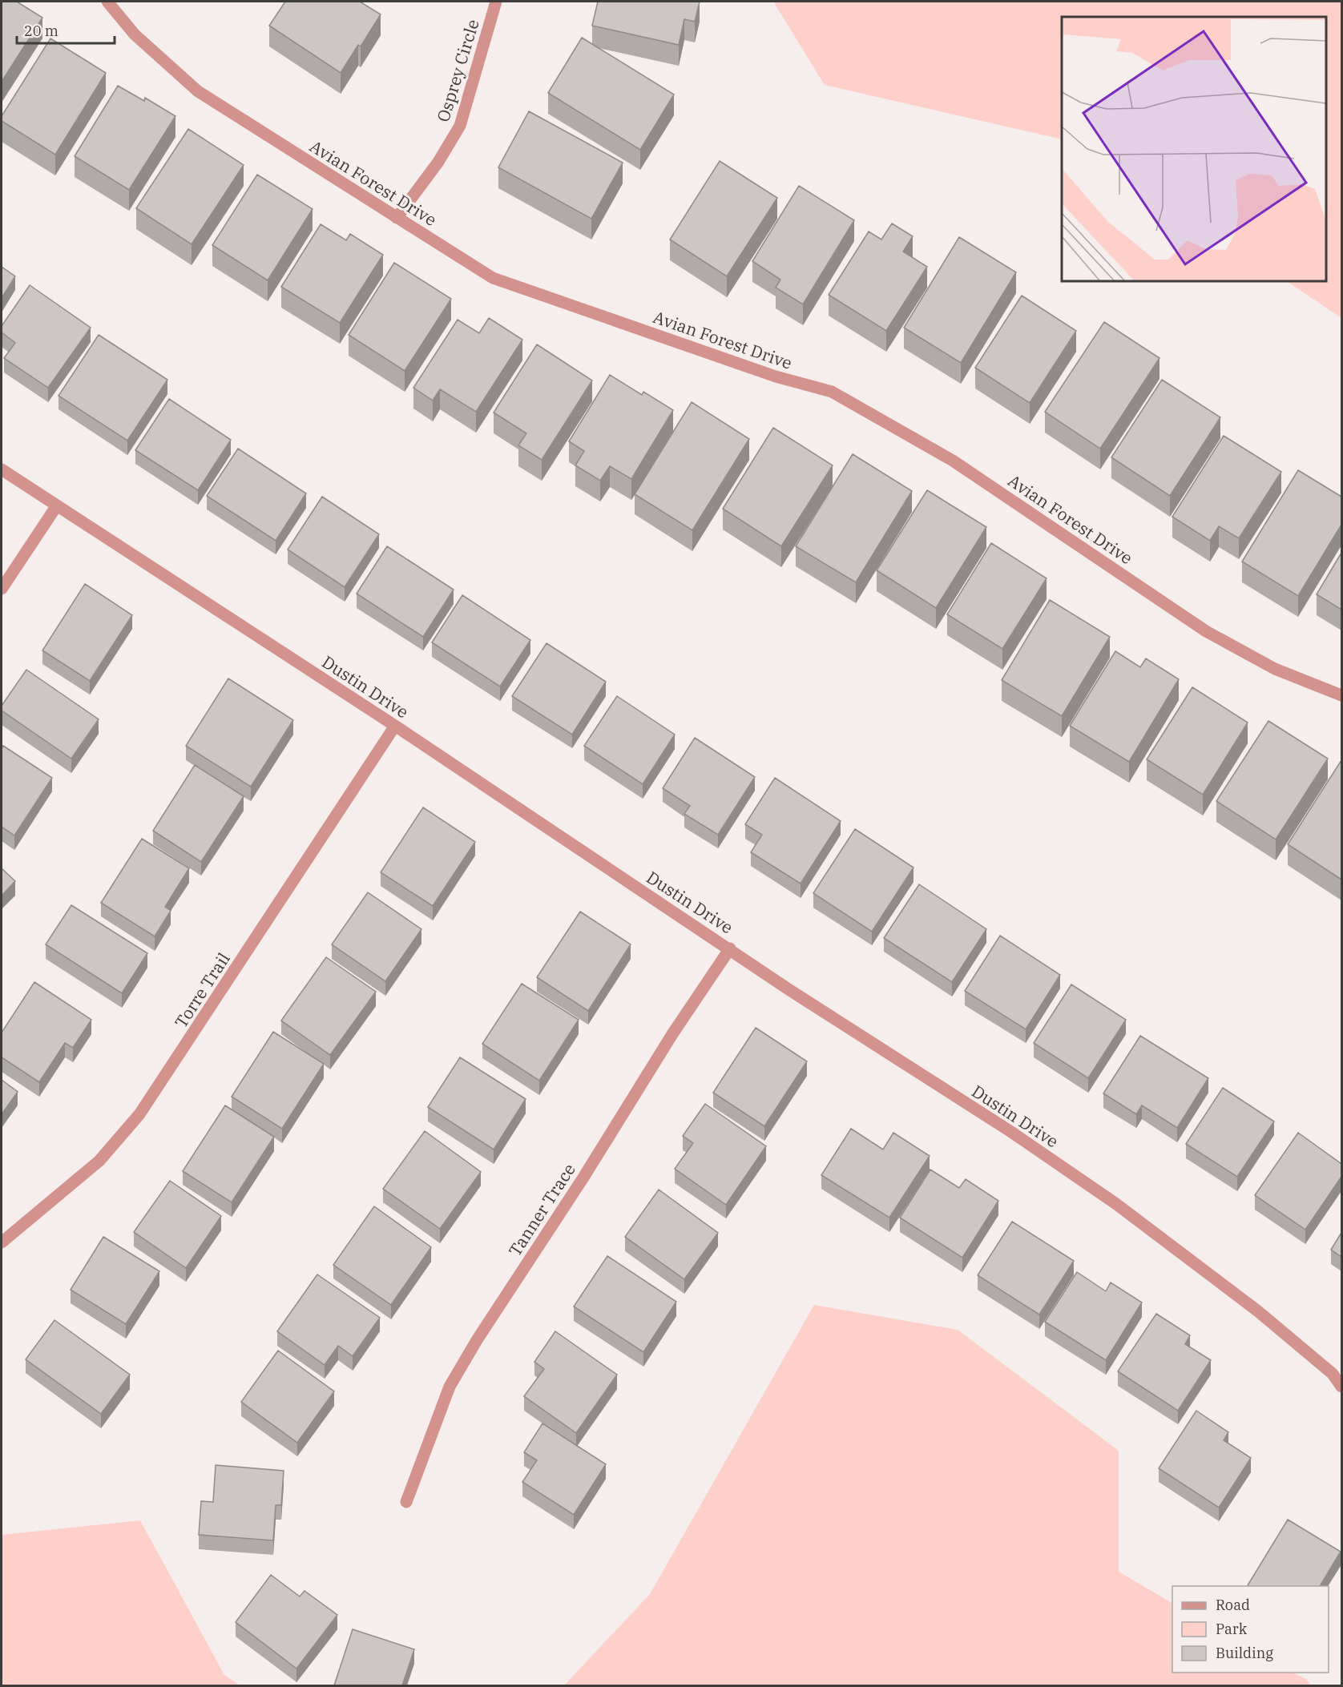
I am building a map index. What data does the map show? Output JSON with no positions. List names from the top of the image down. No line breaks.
{"streets":{"street":["Osprey Circle","Avian Forest Drive","Dustin Drive","Torre Trail","Tanner Trace"]},"crossings":[["Osprey Circle","Avian Forest Drive"],["Dustin Drive","Torre Trail"],["Dustin Drive","Tanner Trace"]],"legend":["Road","Park","Building"],"scale_bar":"20 m"}
